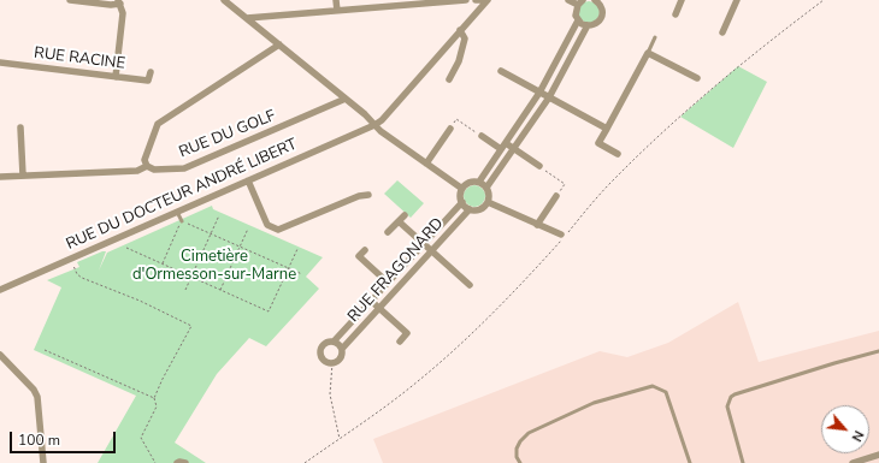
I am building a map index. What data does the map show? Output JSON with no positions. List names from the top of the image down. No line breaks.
{"streets":{"street":["RUE RACINE","RUE DU GOLF","RUE DU DOCTEUR ANDRÉ LIBERT","RUE FRAGONARD"]},"parks":["Cimetière d'Ormesson-sur-Marne"],"scale_bar":"100 m","north":"bottom right"}
